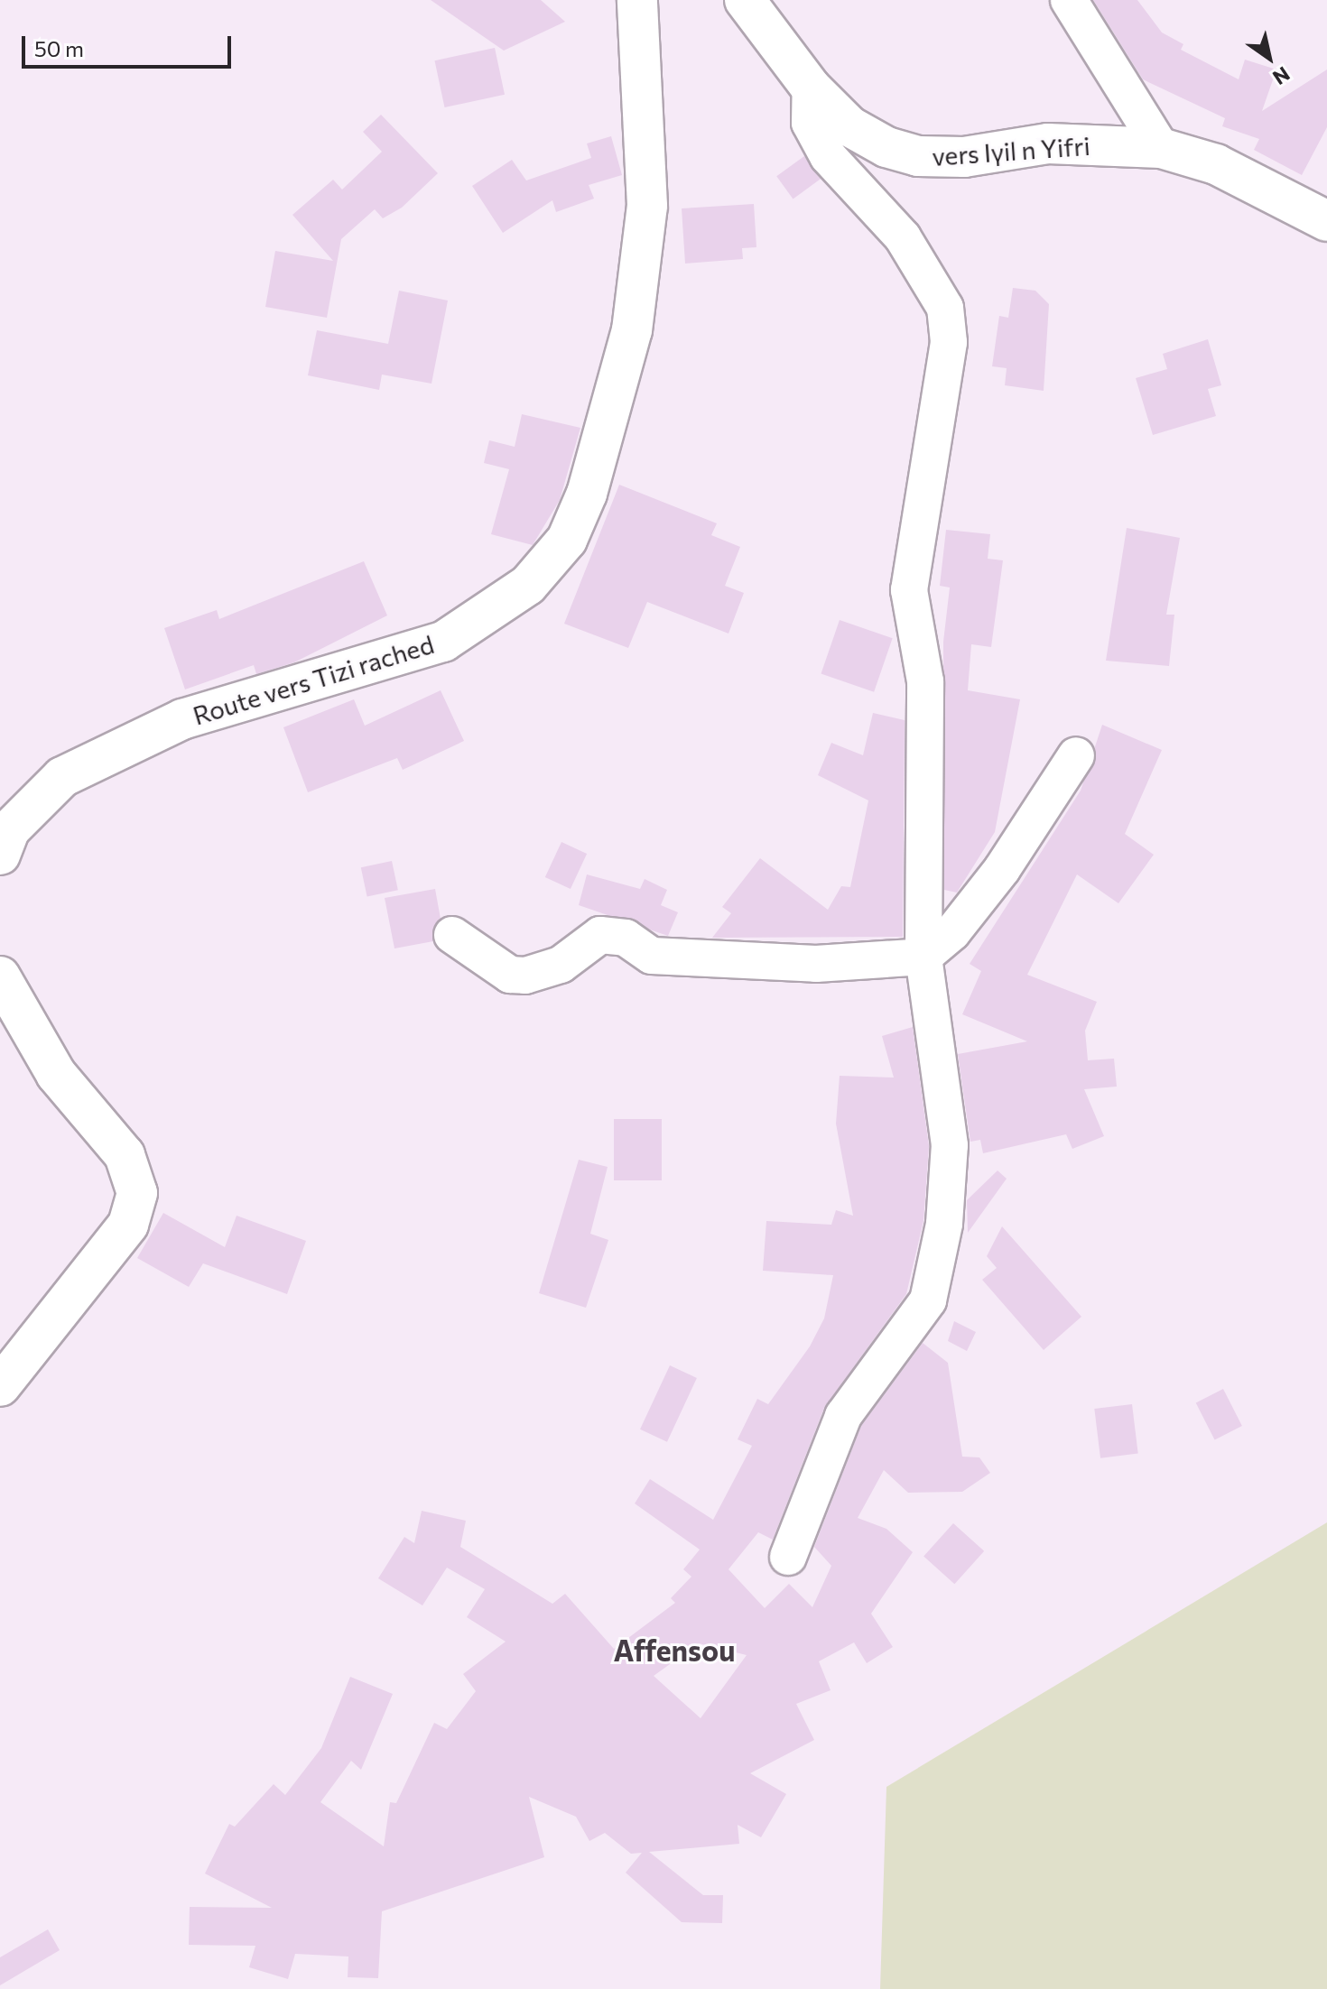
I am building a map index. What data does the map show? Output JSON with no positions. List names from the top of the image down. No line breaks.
{"streets":{"main road":["vers Iγil n Yifri","Route vers Tizi rached"]},"districts":["Affensou"],"scale_bar":"50 m","north":"bottom right"}
